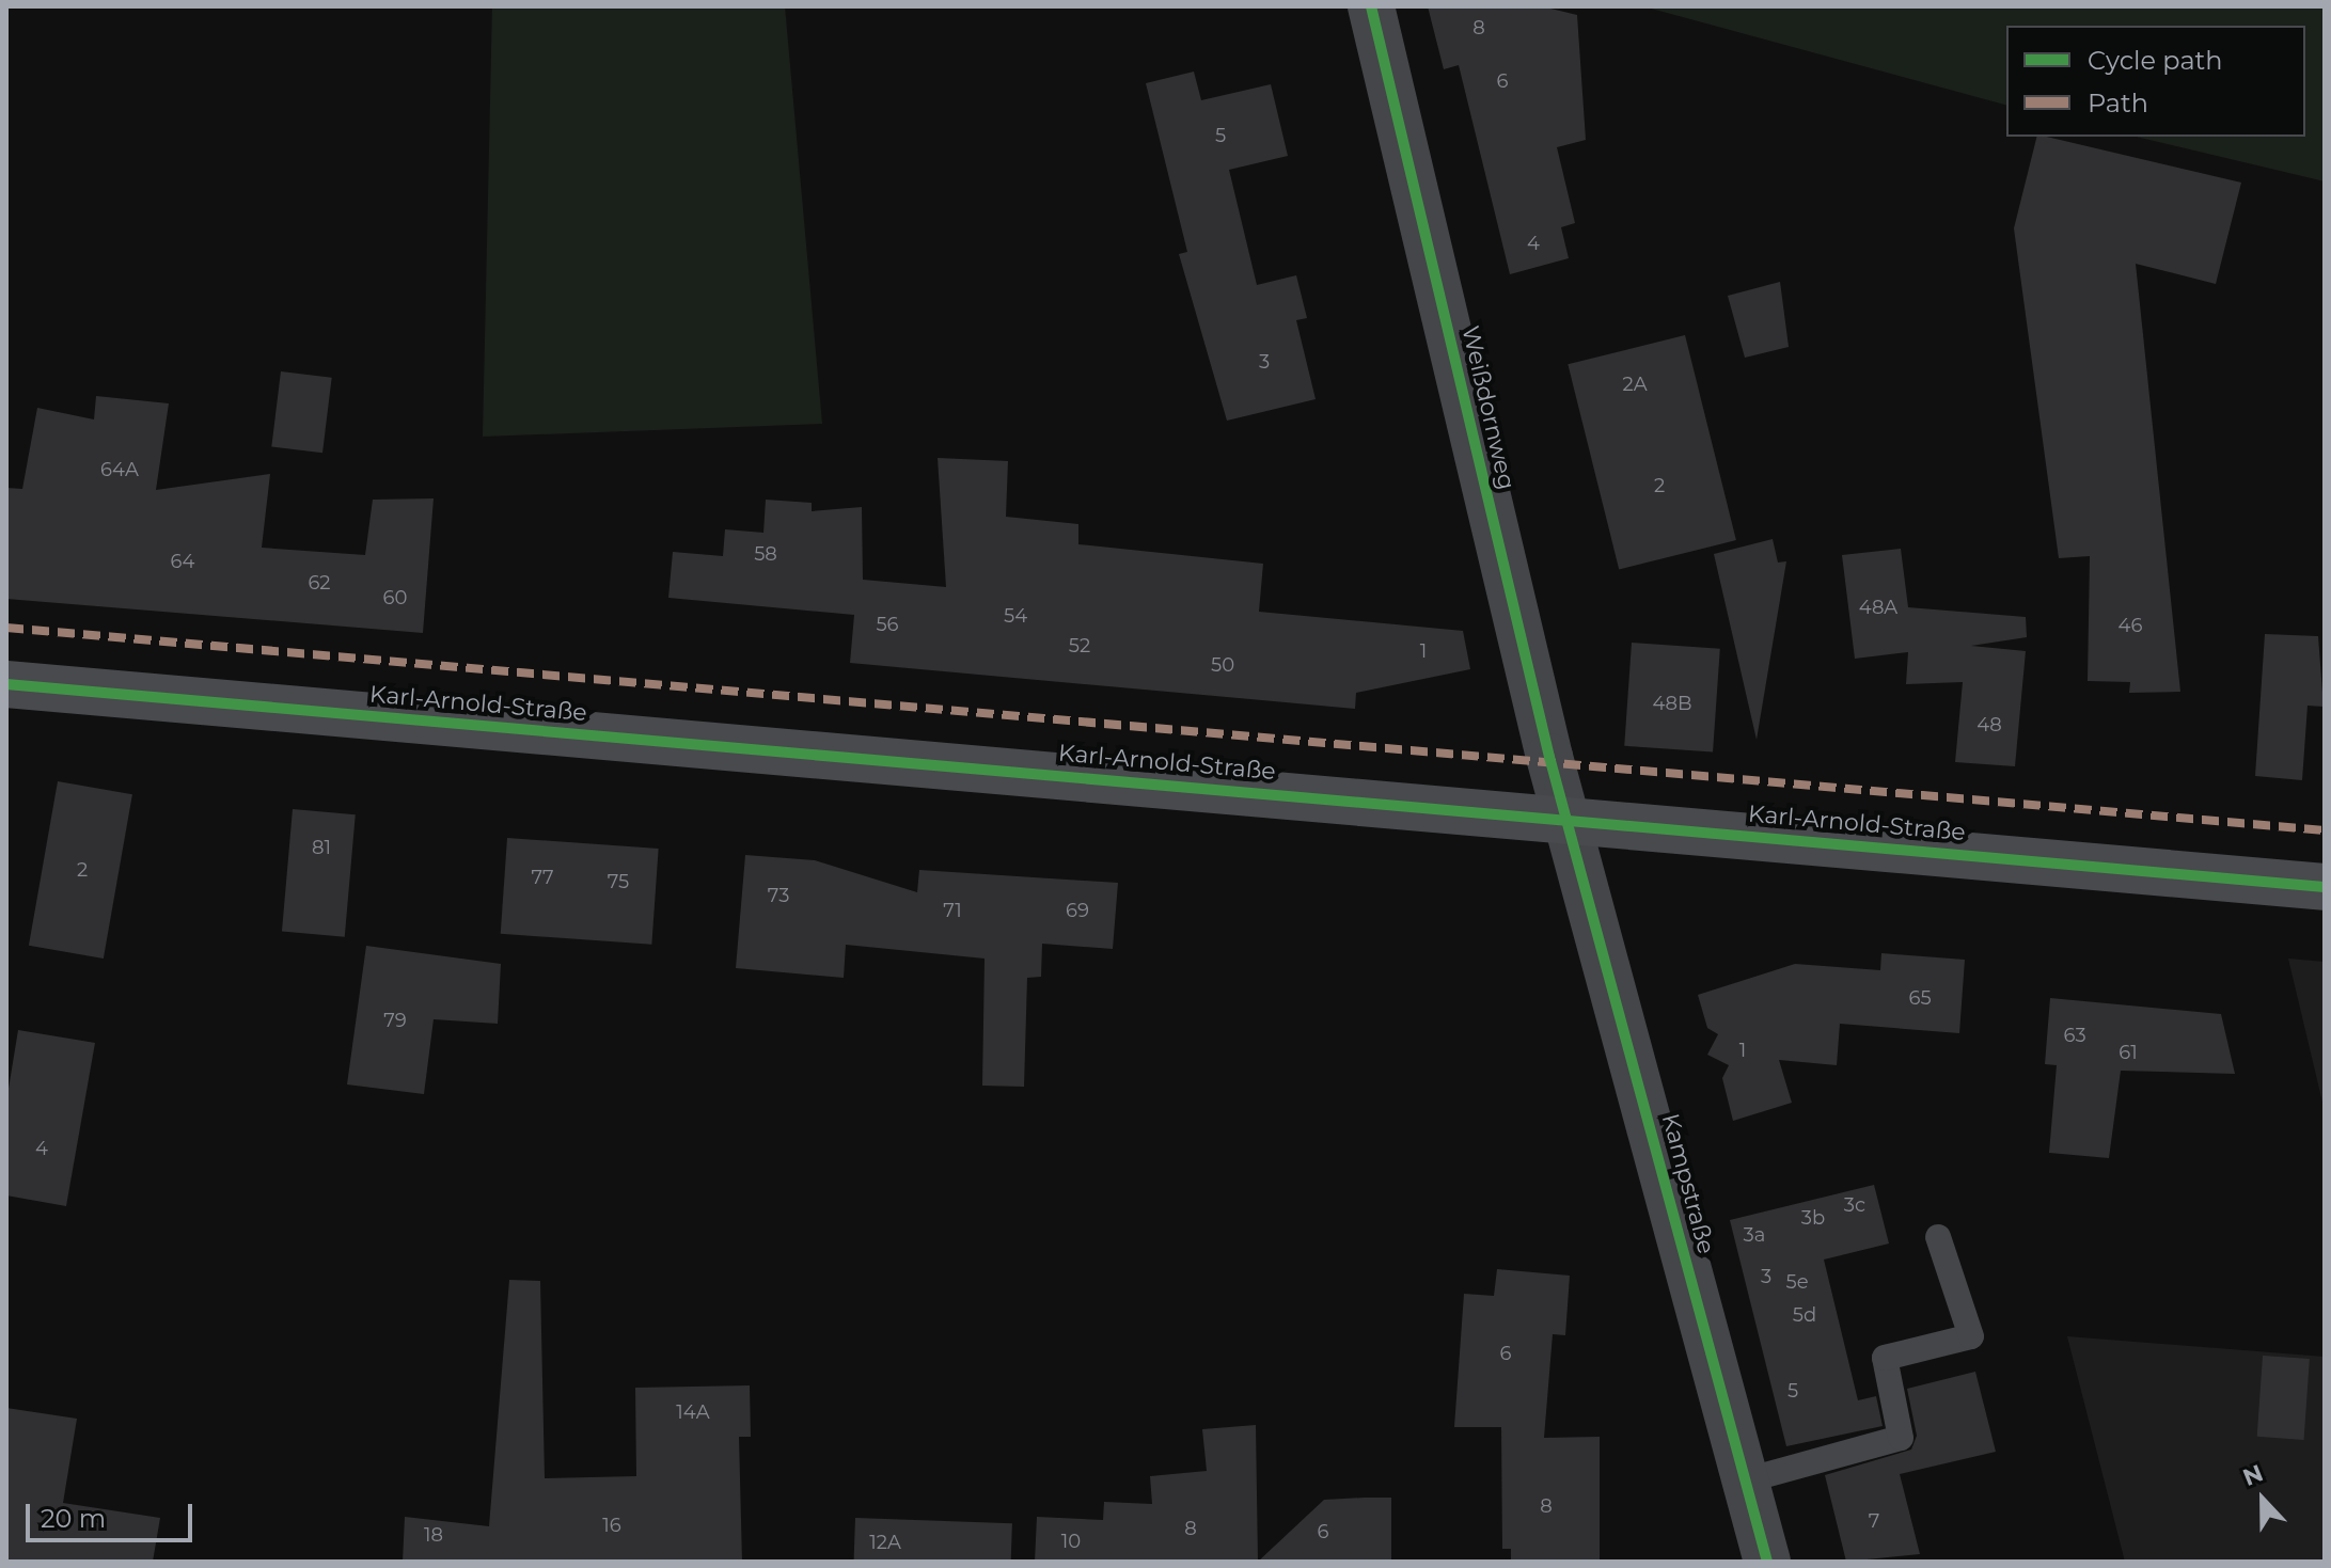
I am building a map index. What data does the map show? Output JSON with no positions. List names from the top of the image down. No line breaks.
{"streets":{"main road":["Karl-Arnold-Straße"],"street":["Weißdornweg","Kampstraße"]},"crossings":[["Weißdornweg","Karl-Arnold-Straße"],["Weißdornweg","Kampstraße"],["Karl-Arnold-Straße","Kampstraße"]],"house_numbers":["8","6","5","4","3","2A","64A","2","58","64","62","60","48A","54","56","46","52","1","50","48B","48","81","2","77","75","73","71","69","65","79","63","1","61","4","3c","3b","3a","3","5e","5d","6","5","14A","8","7","16","8","6","18","10","12A"],"legend":["Cycle path","Path"],"scale_bar":"20 m","north":"top"}
